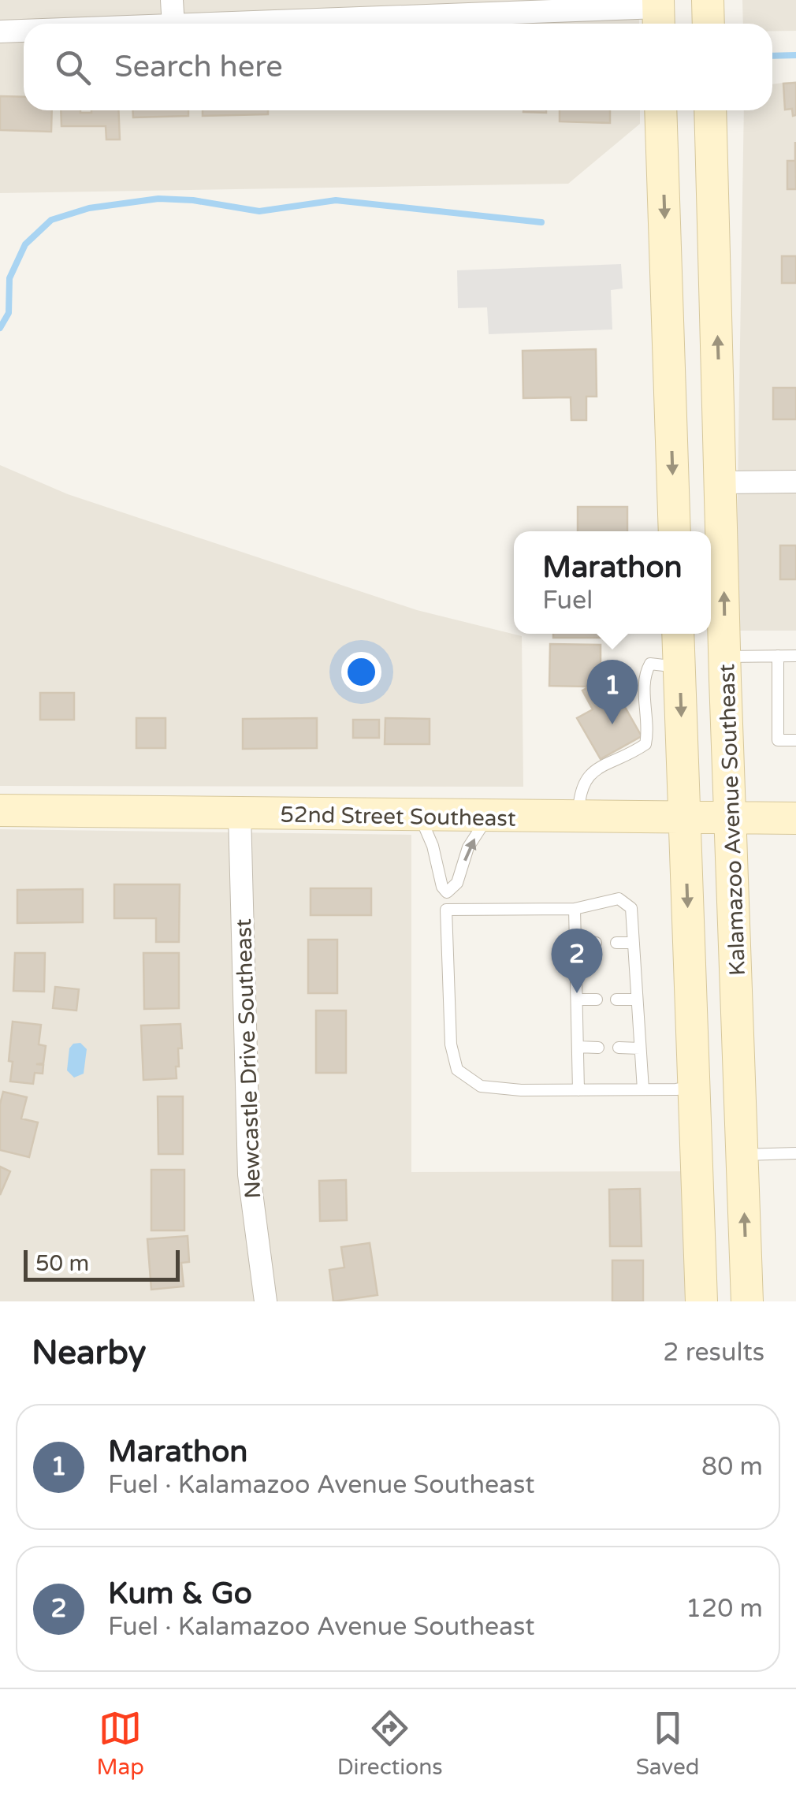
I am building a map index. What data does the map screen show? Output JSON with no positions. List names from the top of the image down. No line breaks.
{"streets":{"main road":["52nd Street Southeast","Kalamazoo Avenue Southeast"],"street":["Newcastle Drive Southeast"]},"crossings":[["52nd Street Southeast","Kalamazoo Avenue Southeast"],["52nd Street Southeast","Newcastle Drive Southeast"]],"scale_bar":"50 m","page":{"search":"Search here","popup":["Marathon","Fuel"],"pins":["1","2"],"scale":"50 m","heading":["Nearby","2 results"],"list":[{"mark":"1","name":"Marathon","note":"Fuel · Kalamazoo Avenue Southeast","value":"80 m"},{"mark":"2","name":"Kum & Go","note":"Fuel · Kalamazoo Avenue Southeast","value":"120 m"}],"nav":["Map","Directions","Saved"]}}
